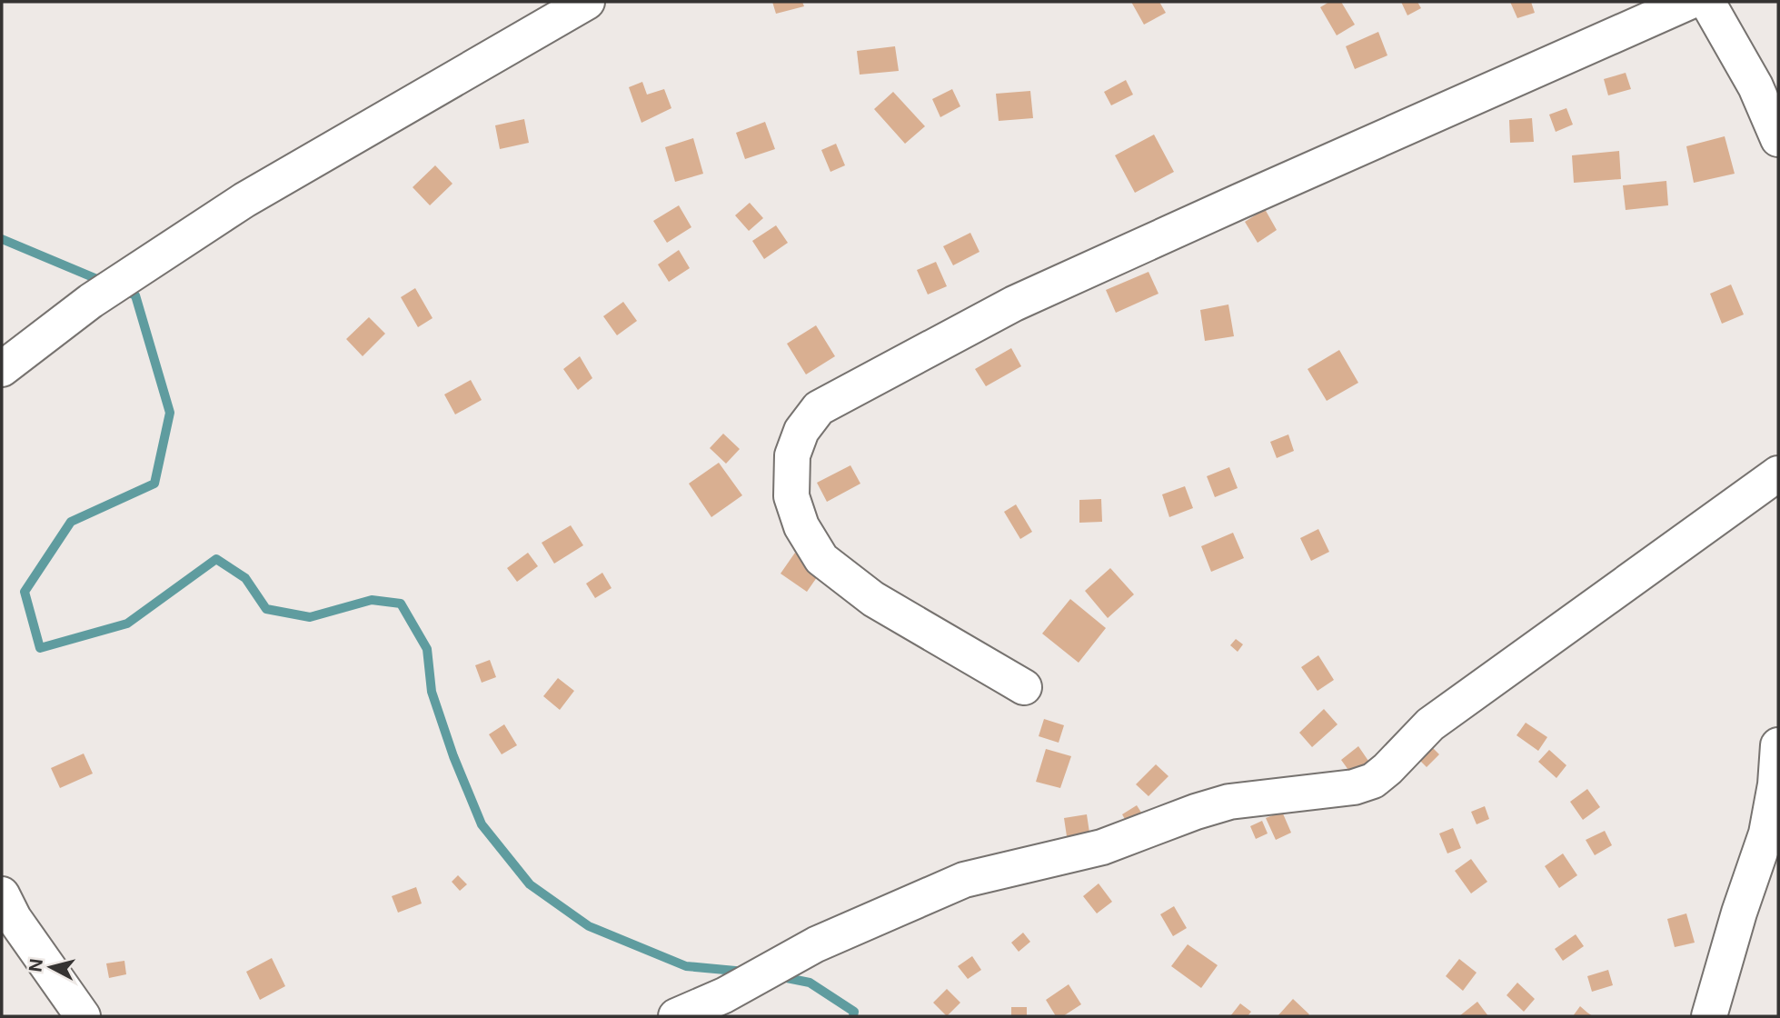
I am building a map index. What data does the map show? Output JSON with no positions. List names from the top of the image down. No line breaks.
{"north":"left"}
